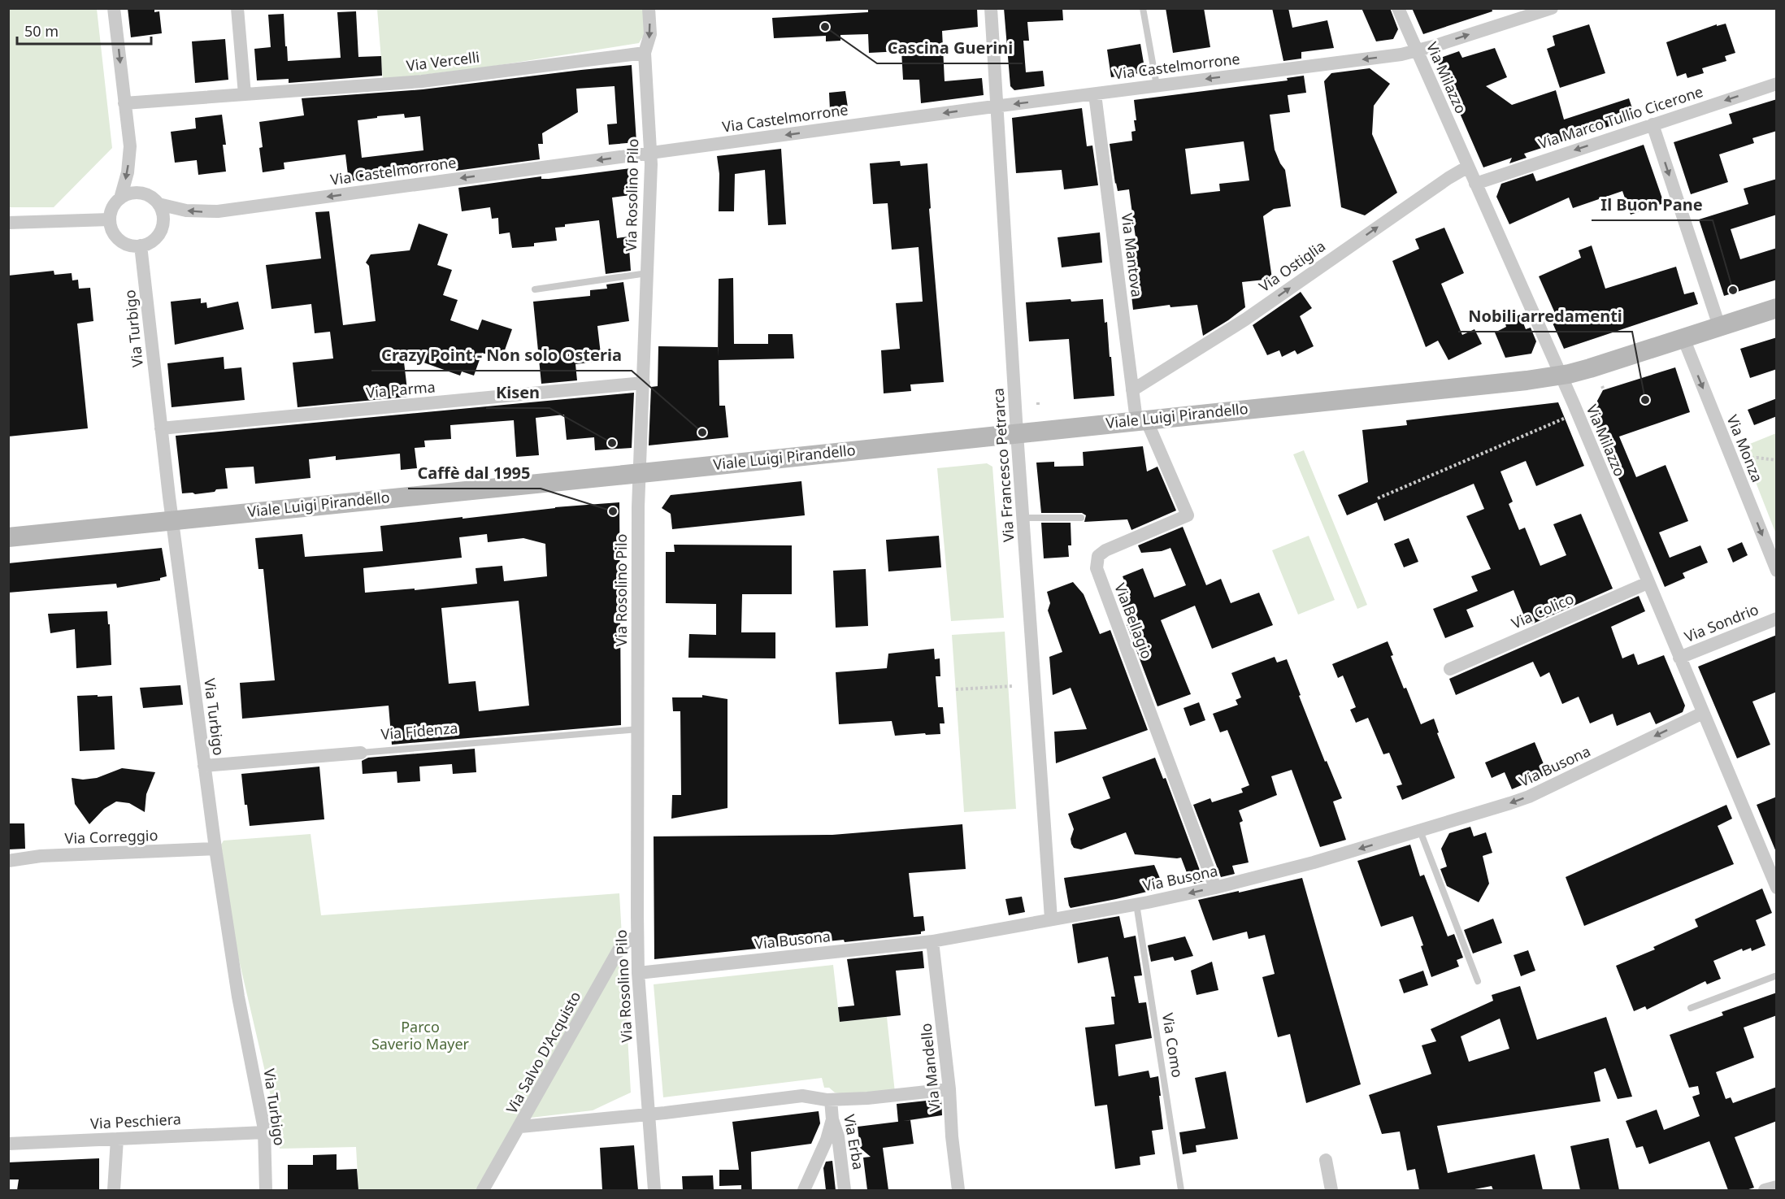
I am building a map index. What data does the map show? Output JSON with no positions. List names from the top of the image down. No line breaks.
{"streets":{"main road":["Viale Luigi Pirandello"],"street":["Via Vercelli","Via Castelmorrone","Via Milazzo","Via Marco Tullio Cicerone","Via Rosolino Pilo","Via Mantova","Via Ostiglia","Via Turbigo","Via Parma","Via Monza","Via Francesco Petrarca","Via Colico","Via Bellagio","Via Sondrio","Via Fidenza","Via Busona","Via Correggio","Via Salvo D'Acquisto","Via Mandello","Via Peschiera","Via Erba"],"lane":["Via Como"]},"crossings":[["Via Vercelli","Via Rosolino Pilo"],["Via Castelmorrone","Via Milazzo"],["Via Castelmorrone","Via Rosolino Pilo"],["Via Castelmorrone","Via Mantova"],["Via Castelmorrone","Via Turbigo"],["Via Castelmorrone","Via Francesco Petrarca"],["Via Milazzo","Via Marco Tullio Cicerone"],["Via Milazzo","Via Ostiglia"],["Via Milazzo","Viale Luigi Pirandello"],["Via Milazzo","Via Colico"],["Via Milazzo","Via Sondrio"],["Via Milazzo","Via Busona"],["Via Rosolino Pilo","Via Parma"],["Via Rosolino Pilo","Viale Luigi Pirandello"],["Via Rosolino Pilo","Via Fidenza"],["Via Rosolino Pilo","Via Busona"],["Via Rosolino Pilo","Via Salvo D'Acquisto"],["Via Mantova","Via Ostiglia"],["Via Mantova","Viale Luigi Pirandello"],["Via Mantova","Via Bellagio"],["Via Turbigo","Via Parma"],["Via Turbigo","Viale Luigi Pirandello"],["Via Turbigo","Via Fidenza"],["Via Turbigo","Via Correggio"],["Via Turbigo","Via Peschiera"],["Viale Luigi Pirandello","Via Monza"],["Viale Luigi Pirandello","Via Francesco Petrarca"],["Viale Luigi Pirandello","Via Bellagio"],["Via Francesco Petrarca","Via Busona"],["Via Bellagio","Via Busona"],["Via Busona","Via Como"],["Via Busona","Via Mandello"]],"one_way":["Via Marco Tullio Cicerone","Via Ostiglia","Via Monza","Via Busona"],"parks":["Parco Saverio Mayer"],"places":["Cascina Guerini","Il Buon Pane","Nobili arredamenti","Crazy Point - Non solo Osteria","Kisen","Caffè dal 1995"],"scale_bar":"50 m"}
